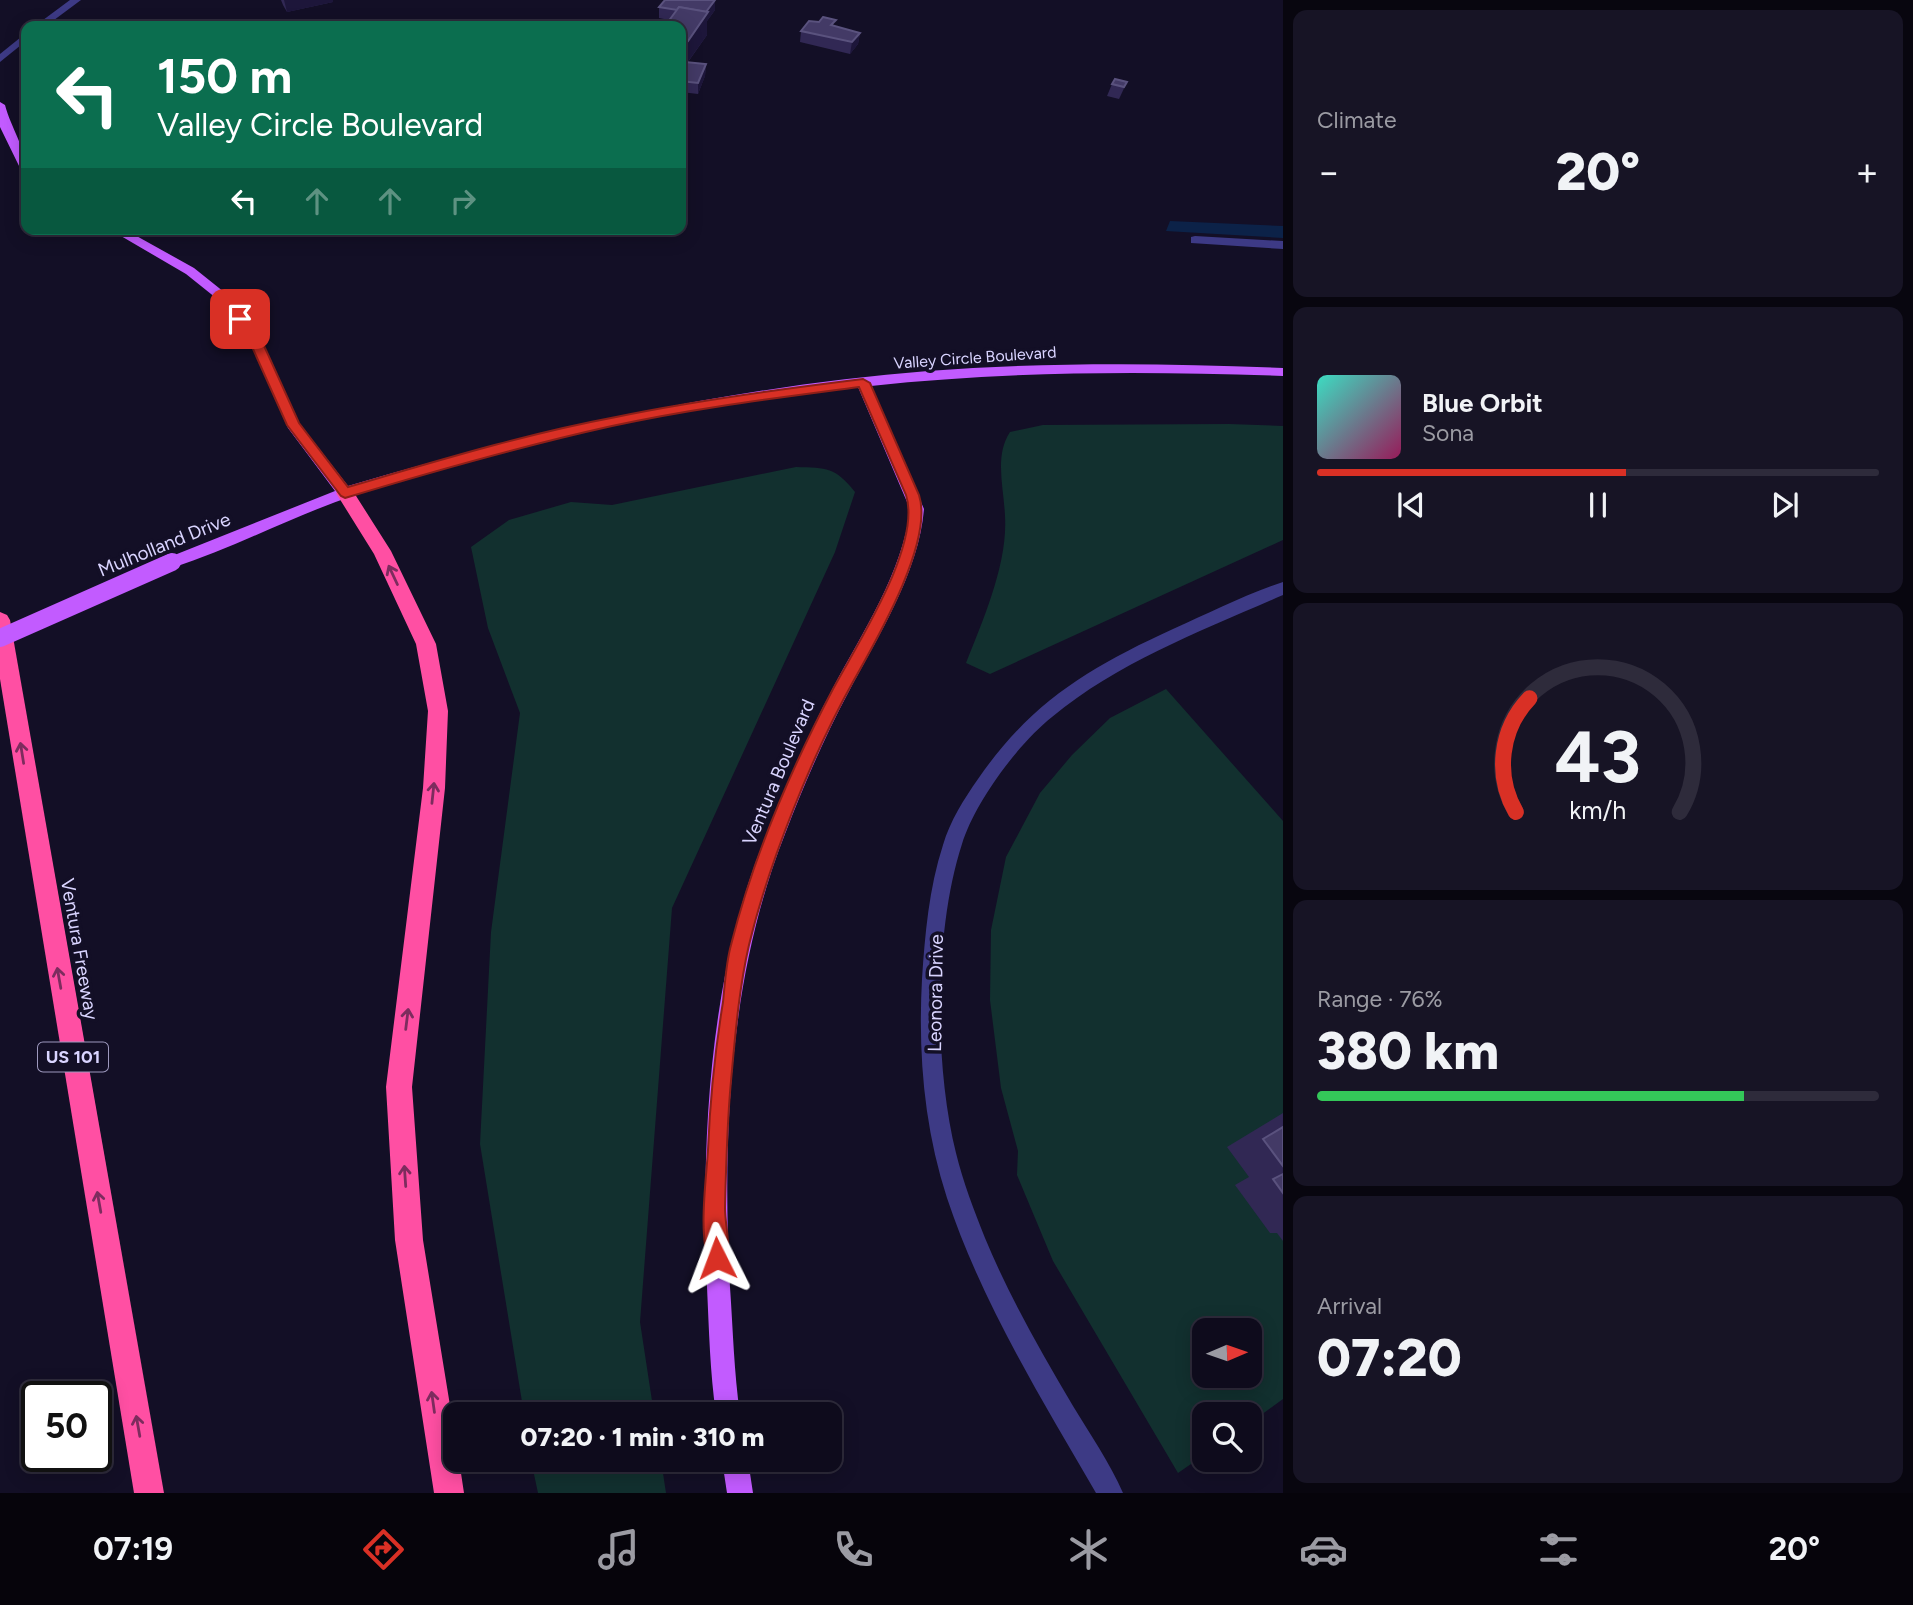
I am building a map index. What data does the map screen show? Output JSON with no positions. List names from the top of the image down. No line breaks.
{"streets":{"highway":["Ventura Freeway","US 101"],"main road":["Valley Circle Boulevard","Mulholland Drive","Ventura Boulevard"],"street":["Leonora Drive"]},"crossings":[["Valley Circle Boulevard","Mulholland Drive"],["Valley Circle Boulevard","Ventura Boulevard"]],"one_way":["Ventura Freeway"],"north":"right","page":{"tile":["Climate",["Range · 76%","380 km"],["Arrival","07:20"]],"turn":["150 m","Valley Circle Boulevard"],"heat":["−","20°","+"],"song":["Blue Orbit","Sona"],"limit":"50","trip":"07:20 · 1 min · 310 m","tabs":["07:19","20°"],"gauge":["43","km/h"]}}
